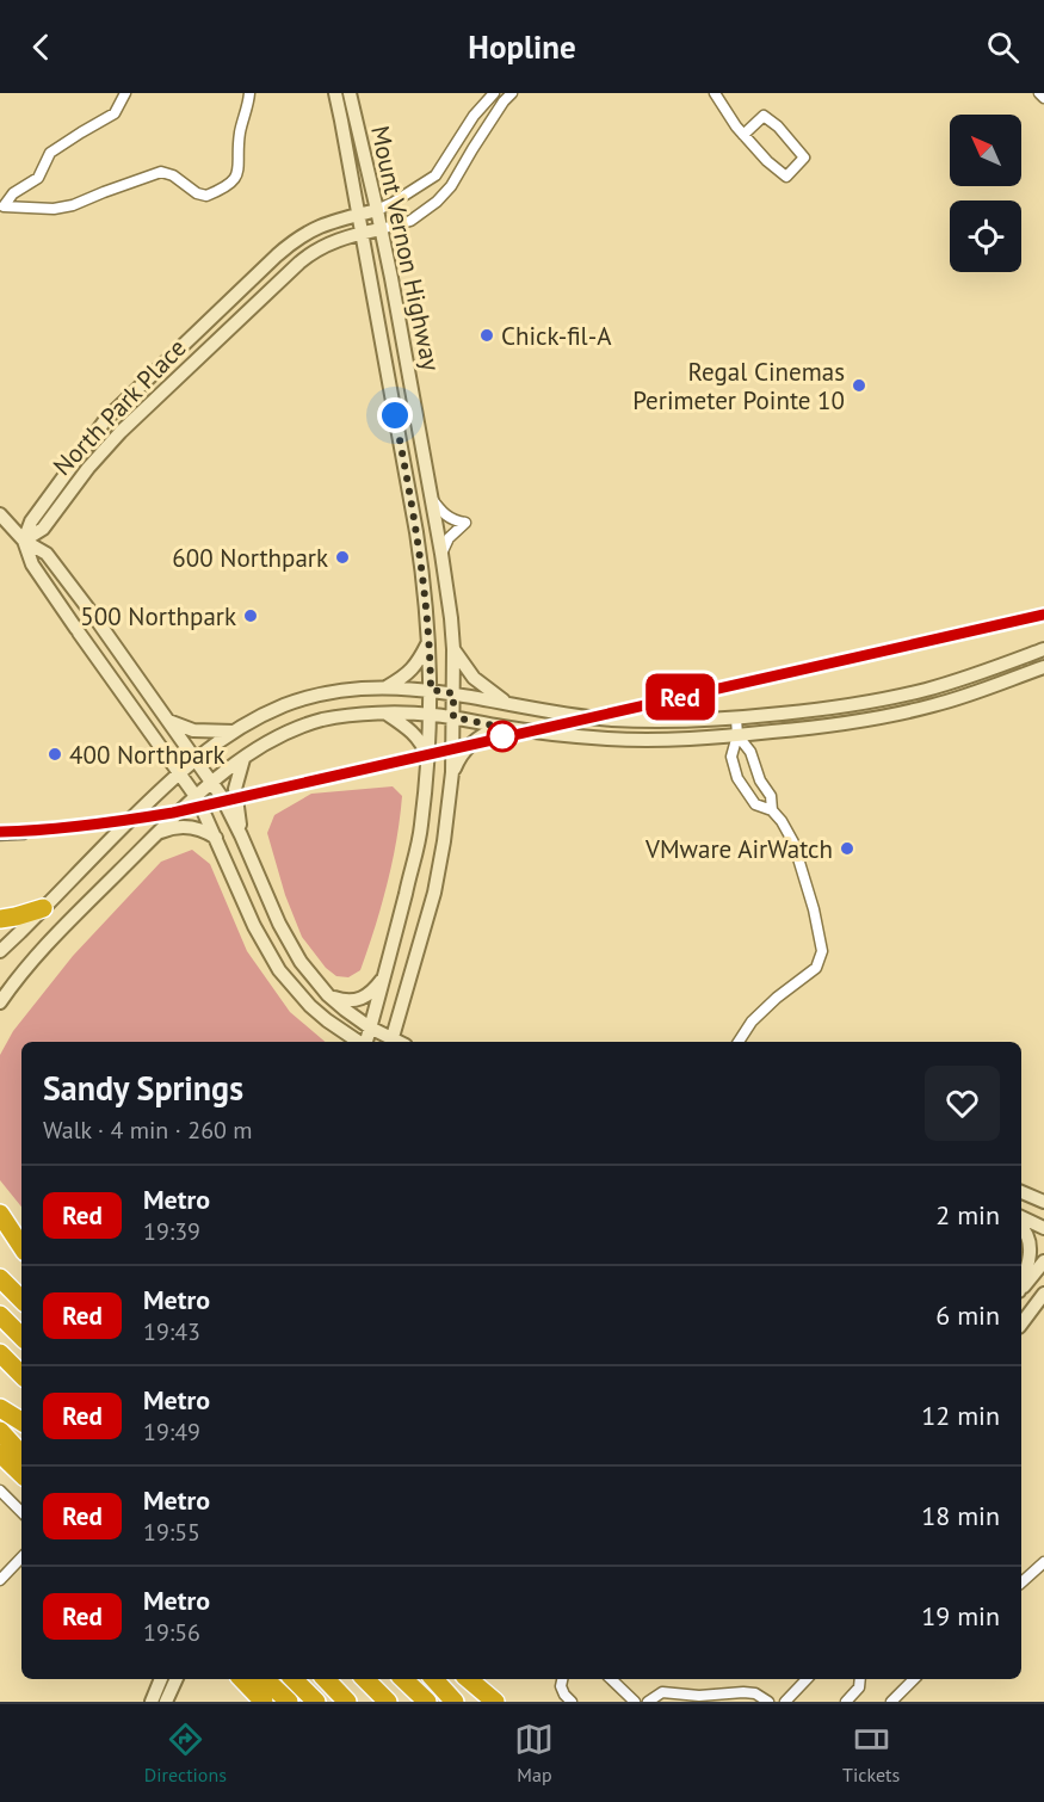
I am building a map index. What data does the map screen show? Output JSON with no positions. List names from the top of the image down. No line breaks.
{"streets":{"main road":["Mount Vernon Highway","North Park Place"]},"crossings":[["Mount Vernon Highway","North Park Place"]],"places":["Chick-fil-A","Regal Cinemas Perimeter Pointe 10","600 Northpark","500 Northpark","400 Northpark","VMware AirWatch"],"lines":["metro line Red"],"north":"top left","page":{"header":"Hopline","on_map":"Red","heading":["Sandy Springs","Walk · 4 min · 260 m"],"list":[{"mark":"Red","name":"Metro","note":"19:39","value":"2 min"},{"mark":"Red","name":"Metro","note":"19:43","value":"6 min"},{"mark":"Red","name":"Metro","note":"19:49","value":"12 min"},{"mark":"Red","name":"Metro","note":"19:55","value":"18 min"},{"mark":"Red","name":"Metro","note":"19:56","value":"19 min"}],"tabs":["Directions","Map","Tickets"]}}
